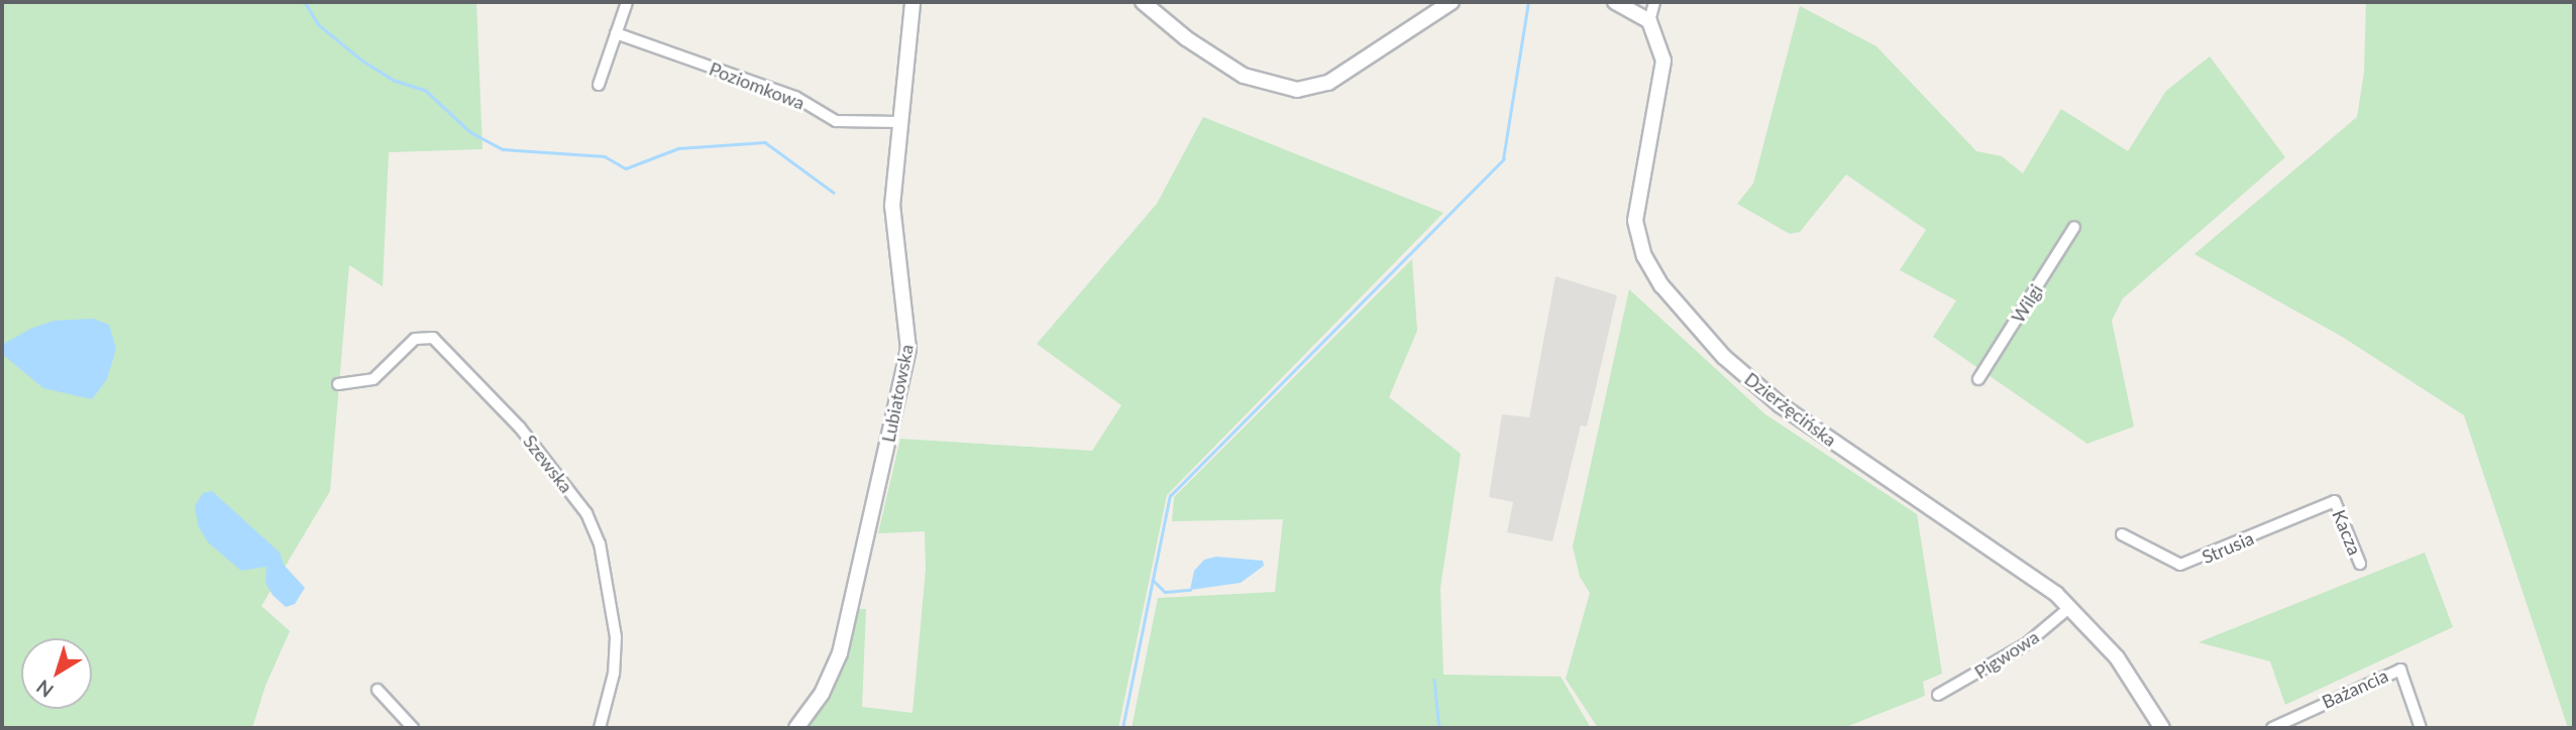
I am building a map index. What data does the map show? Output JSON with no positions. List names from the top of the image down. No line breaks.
{"streets":{"street":["Poziomkowa","Wilgi","Lubiatowska","Dzierżęcińska","Szewska","Kacza","Strusia","Pigwowa","Bażancia"]},"crossings":[["Poziomkowa","Lubiatowska"],["Dzierżęcińska","Pigwowa"],["Kacza","Strusia"]],"north":"bottom left"}
